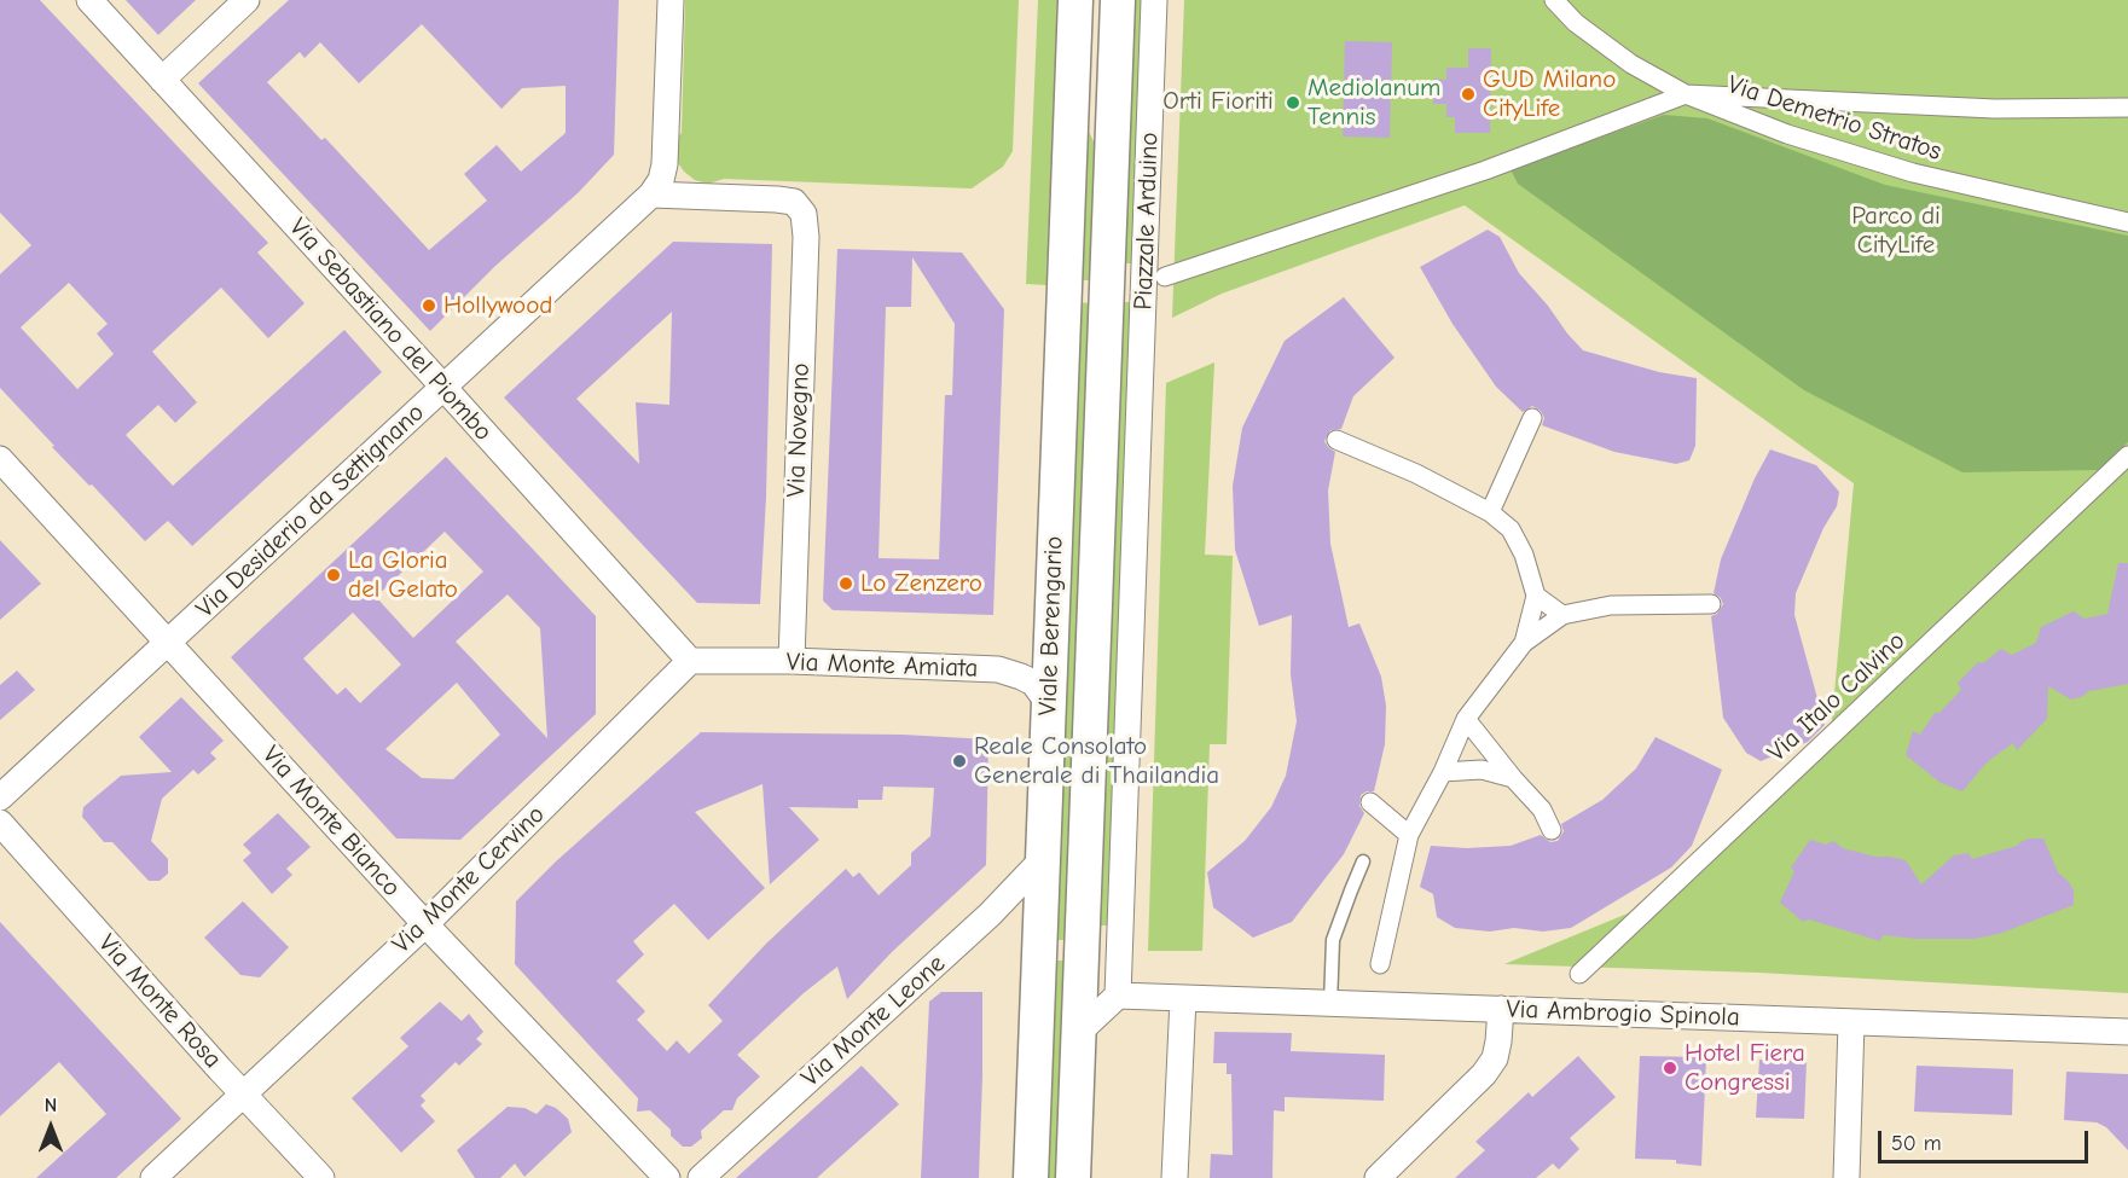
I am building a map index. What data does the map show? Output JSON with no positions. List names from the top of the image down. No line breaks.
{"streets":{"main road":["Piazzale Arduino","Viale Berengario"],"street":["Via Demetrio Stratos","Via Sebastiano del Piombo","Via Novegno","Via Desiderio da Settignano","Via Monte Amiata","Via Italo Calvino","Via Monte Bianco","Via Monte Cervino","Via Monte Rosa","Via Ambrogio Spinola","Via Monte Leone"]},"crossings":[["Piazzale Arduino","Viale Berengario"],["Piazzale Arduino","Via Ambrogio Spinola"],["Via Sebastiano del Piombo","Via Desiderio da Settignano"],["Via Sebastiano del Piombo","Via Monte Amiata"],["Via Sebastiano del Piombo","Via Monte Cervino"],["Via Novegno","Via Desiderio da Settignano"],["Via Novegno","Via Monte Amiata"],["Via Desiderio da Settignano","Via Monte Bianco"],["Viale Berengario","Via Monte Amiata"],["Viale Berengario","Via Monte Leone"],["Via Monte Amiata","Via Monte Cervino"],["Via Monte Bianco","Via Monte Cervino"],["Via Monte Cervino","Via Monte Rosa"]],"parks":["Orti Fioriti","Parco di CityLife"],"places":["GUD Milano CityLife","Mediolanum Tennis","Hollywood","La Gloria del Gelato","Lo Zenzero","Reale Consolato Generale di Thailandia","Hotel Fiera Congressi"],"scale_bar":"50 m","north":"top"}
